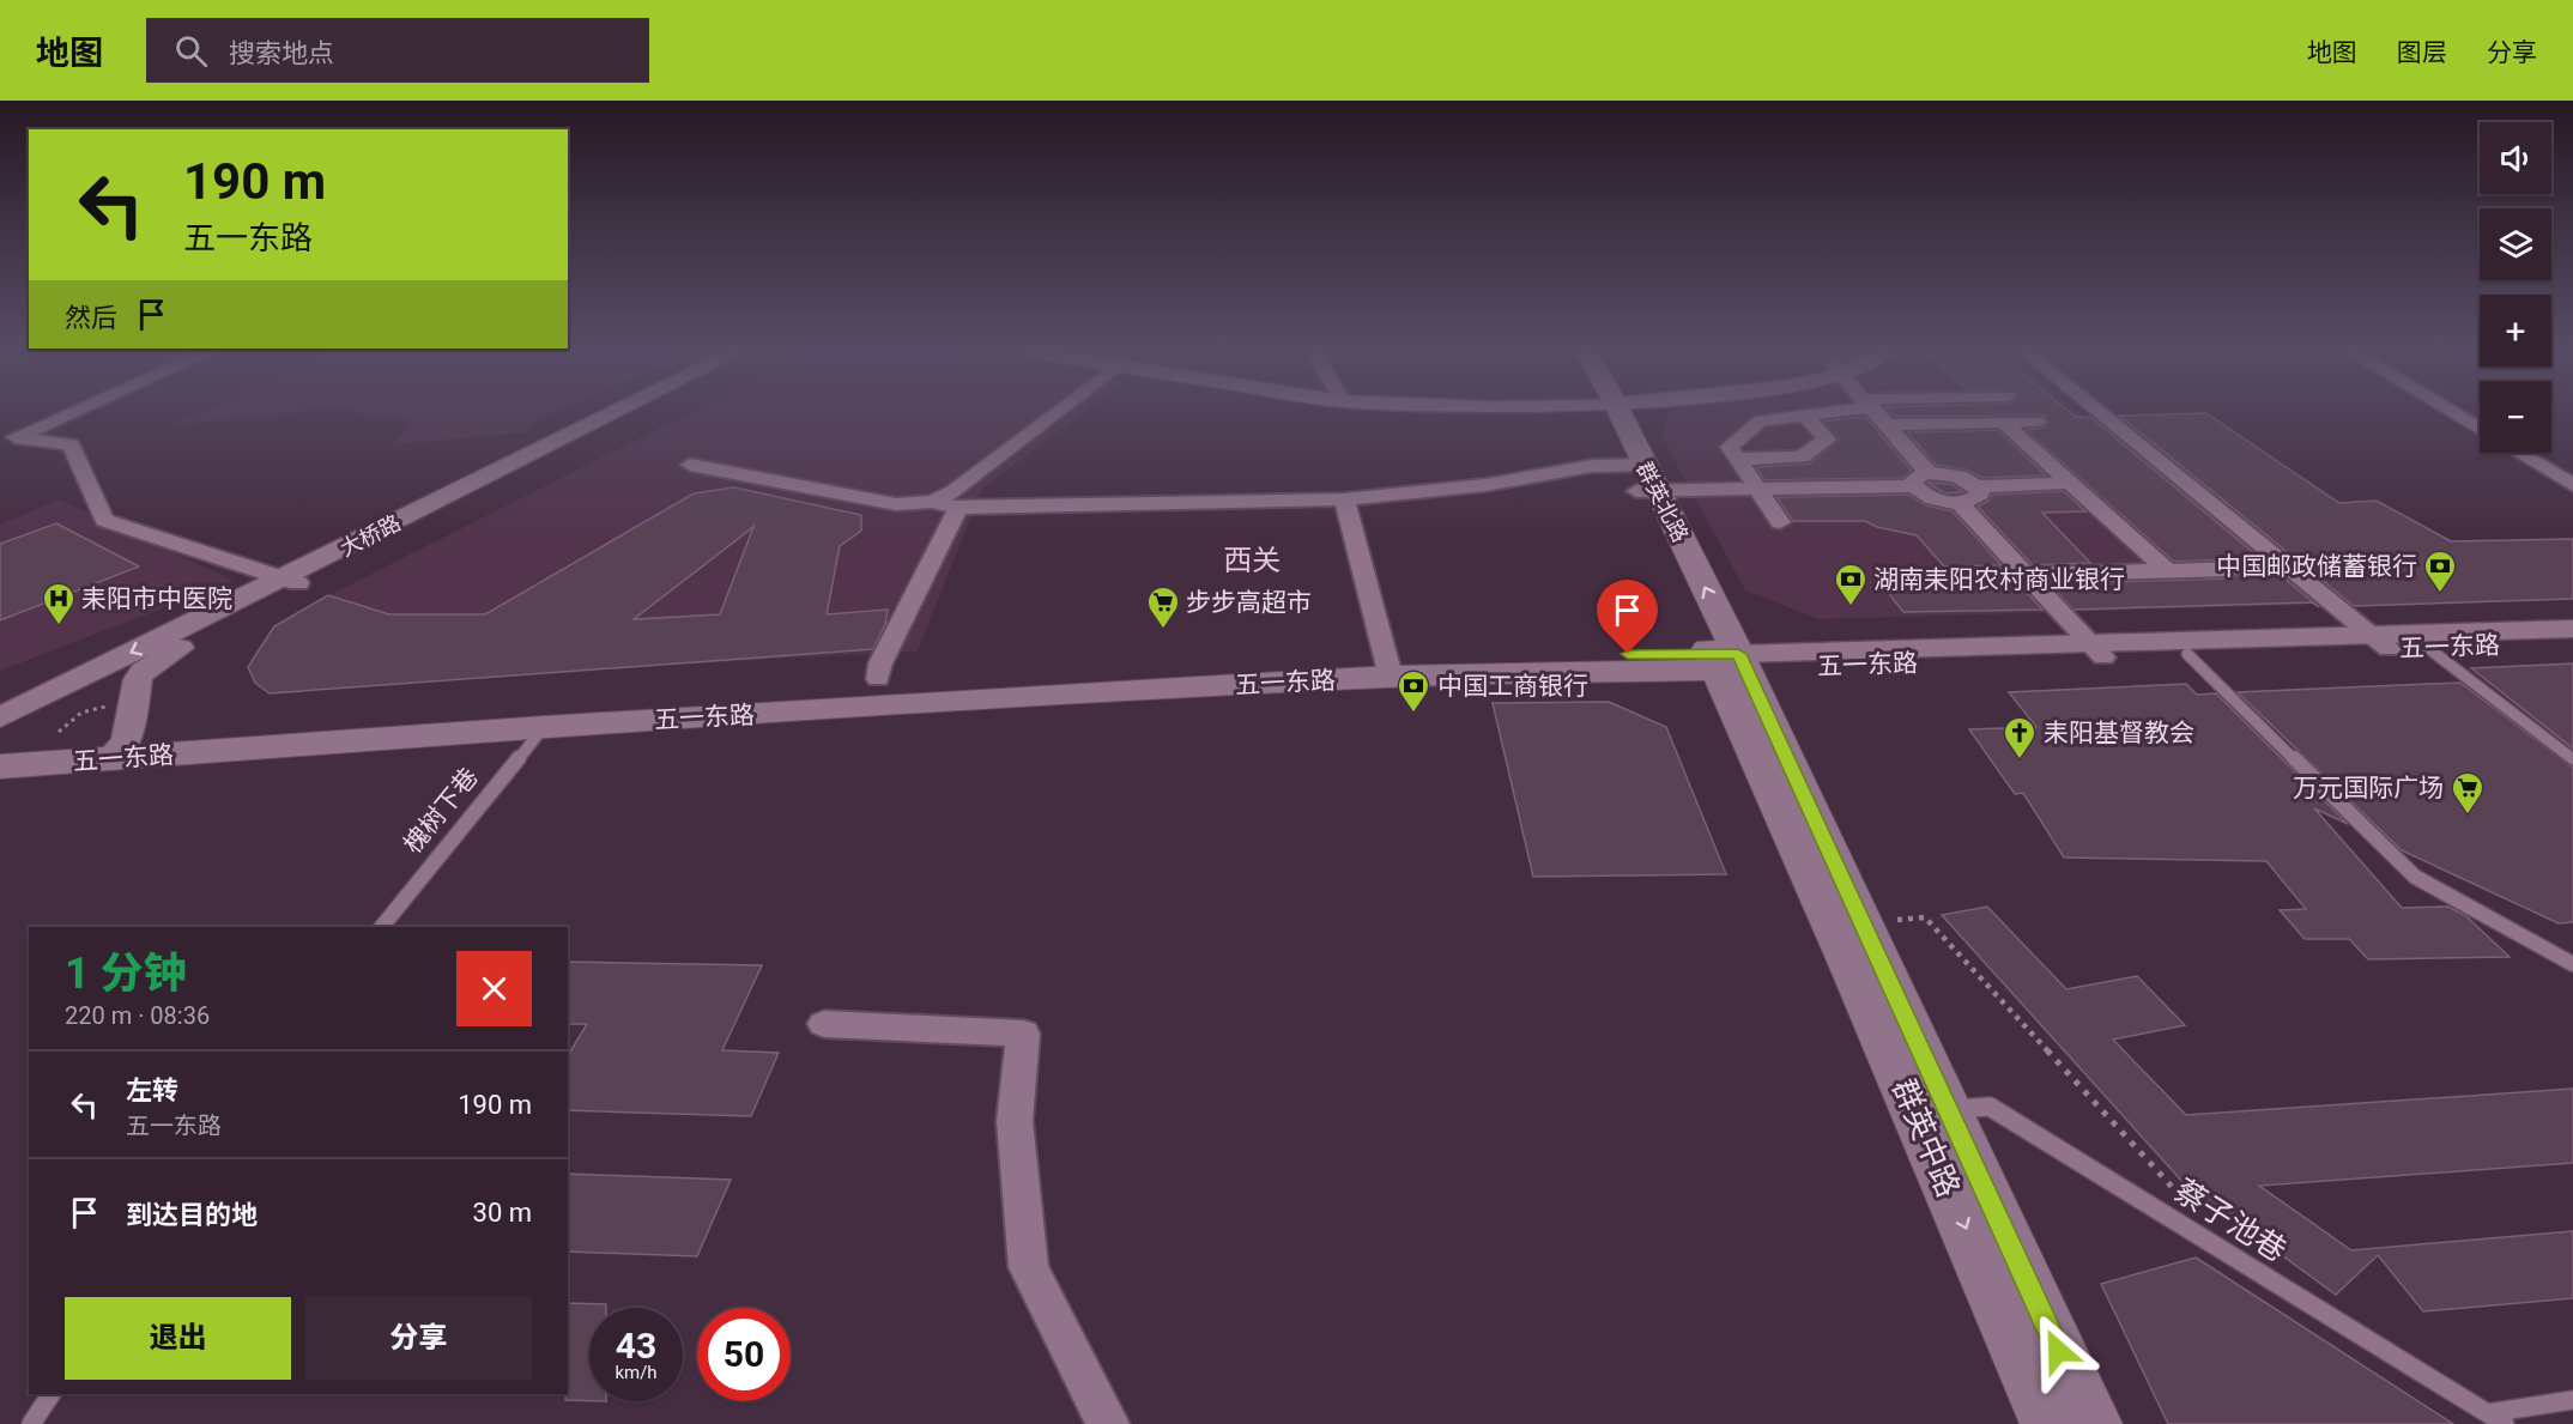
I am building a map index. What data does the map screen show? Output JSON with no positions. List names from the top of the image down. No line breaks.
{"streets":{"main road":["群英北路","五一东路","群英中路"],"street":["大桥路"],"lane":["槐树下巷","蔡子池巷"]},"crossings":[["群英北路","五一东路"],["群英北路","群英中路"],["大桥路","五一东路"],["五一东路","槐树下巷"],["五一东路","群英中路"],["群英中路","蔡子池巷"]],"districts":["西关"],"places":{"bank":["中国邮政储蓄银行","湖南耒阳农村商业银行","中国工商银行"],"hospital":["耒阳市中医院"],"supermarket":["步步高超市","万元国际广场"],"church":["耒阳基督教会"]},"page":{"header":"地图","search":"搜索地点","nav":["地图","图层","分享"],"map_buttons":["+","−"],"turn":["190 m","五一东路"],"then":"然后","heading":["1 分钟","220 m · 08:36"],"list":[{"name":"左转","note":"五一东路","value":"190 m"},{"name":"到达目的地","value":"30 m"}],"buttons":["退出","分享"],"speed":"43 km/h","limit":"50"}}
